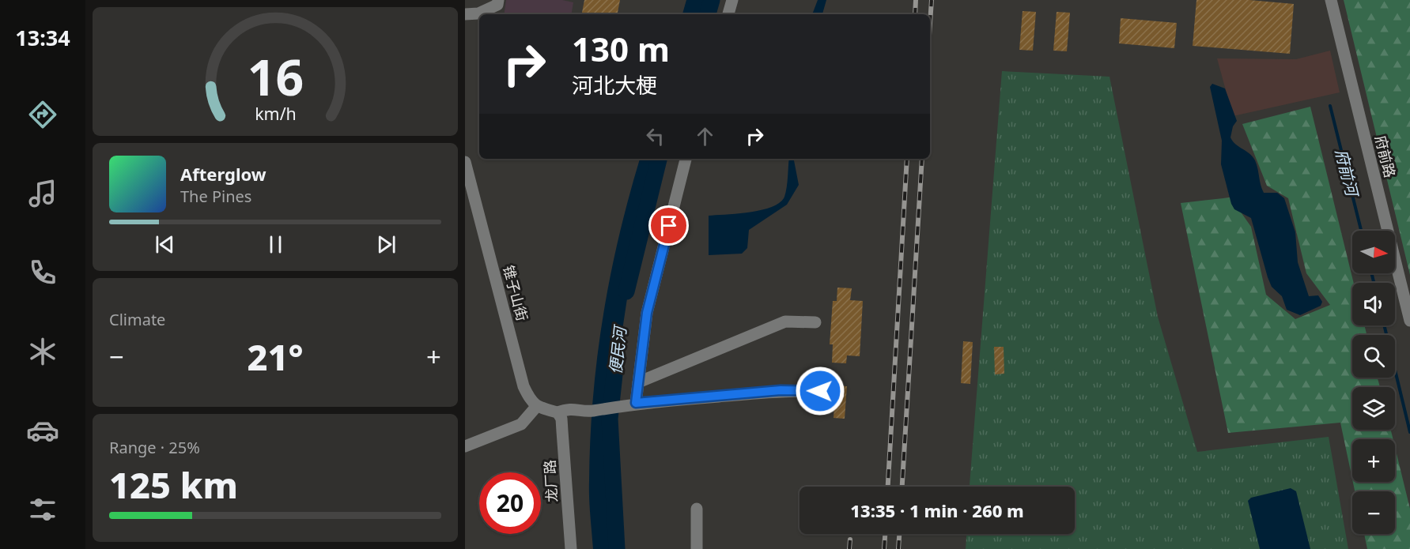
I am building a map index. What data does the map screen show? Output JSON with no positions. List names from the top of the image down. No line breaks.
{"streets":{"street":["府前路","锥子山街","龙厂路"]},"water":["府前河","便民河"],"north":"right","page":{"tabs":"13:34","turn":["130 m","河北大梗"],"song":["Afterglow","The Pines"],"map_buttons":["+","−"],"tile":["Climate",["Range · 25%","125 km"]],"heat":["−","21°","+"],"limit":"20","trip":"13:35 · 1 min · 260 m","gauge":["16","km/h"]}}
